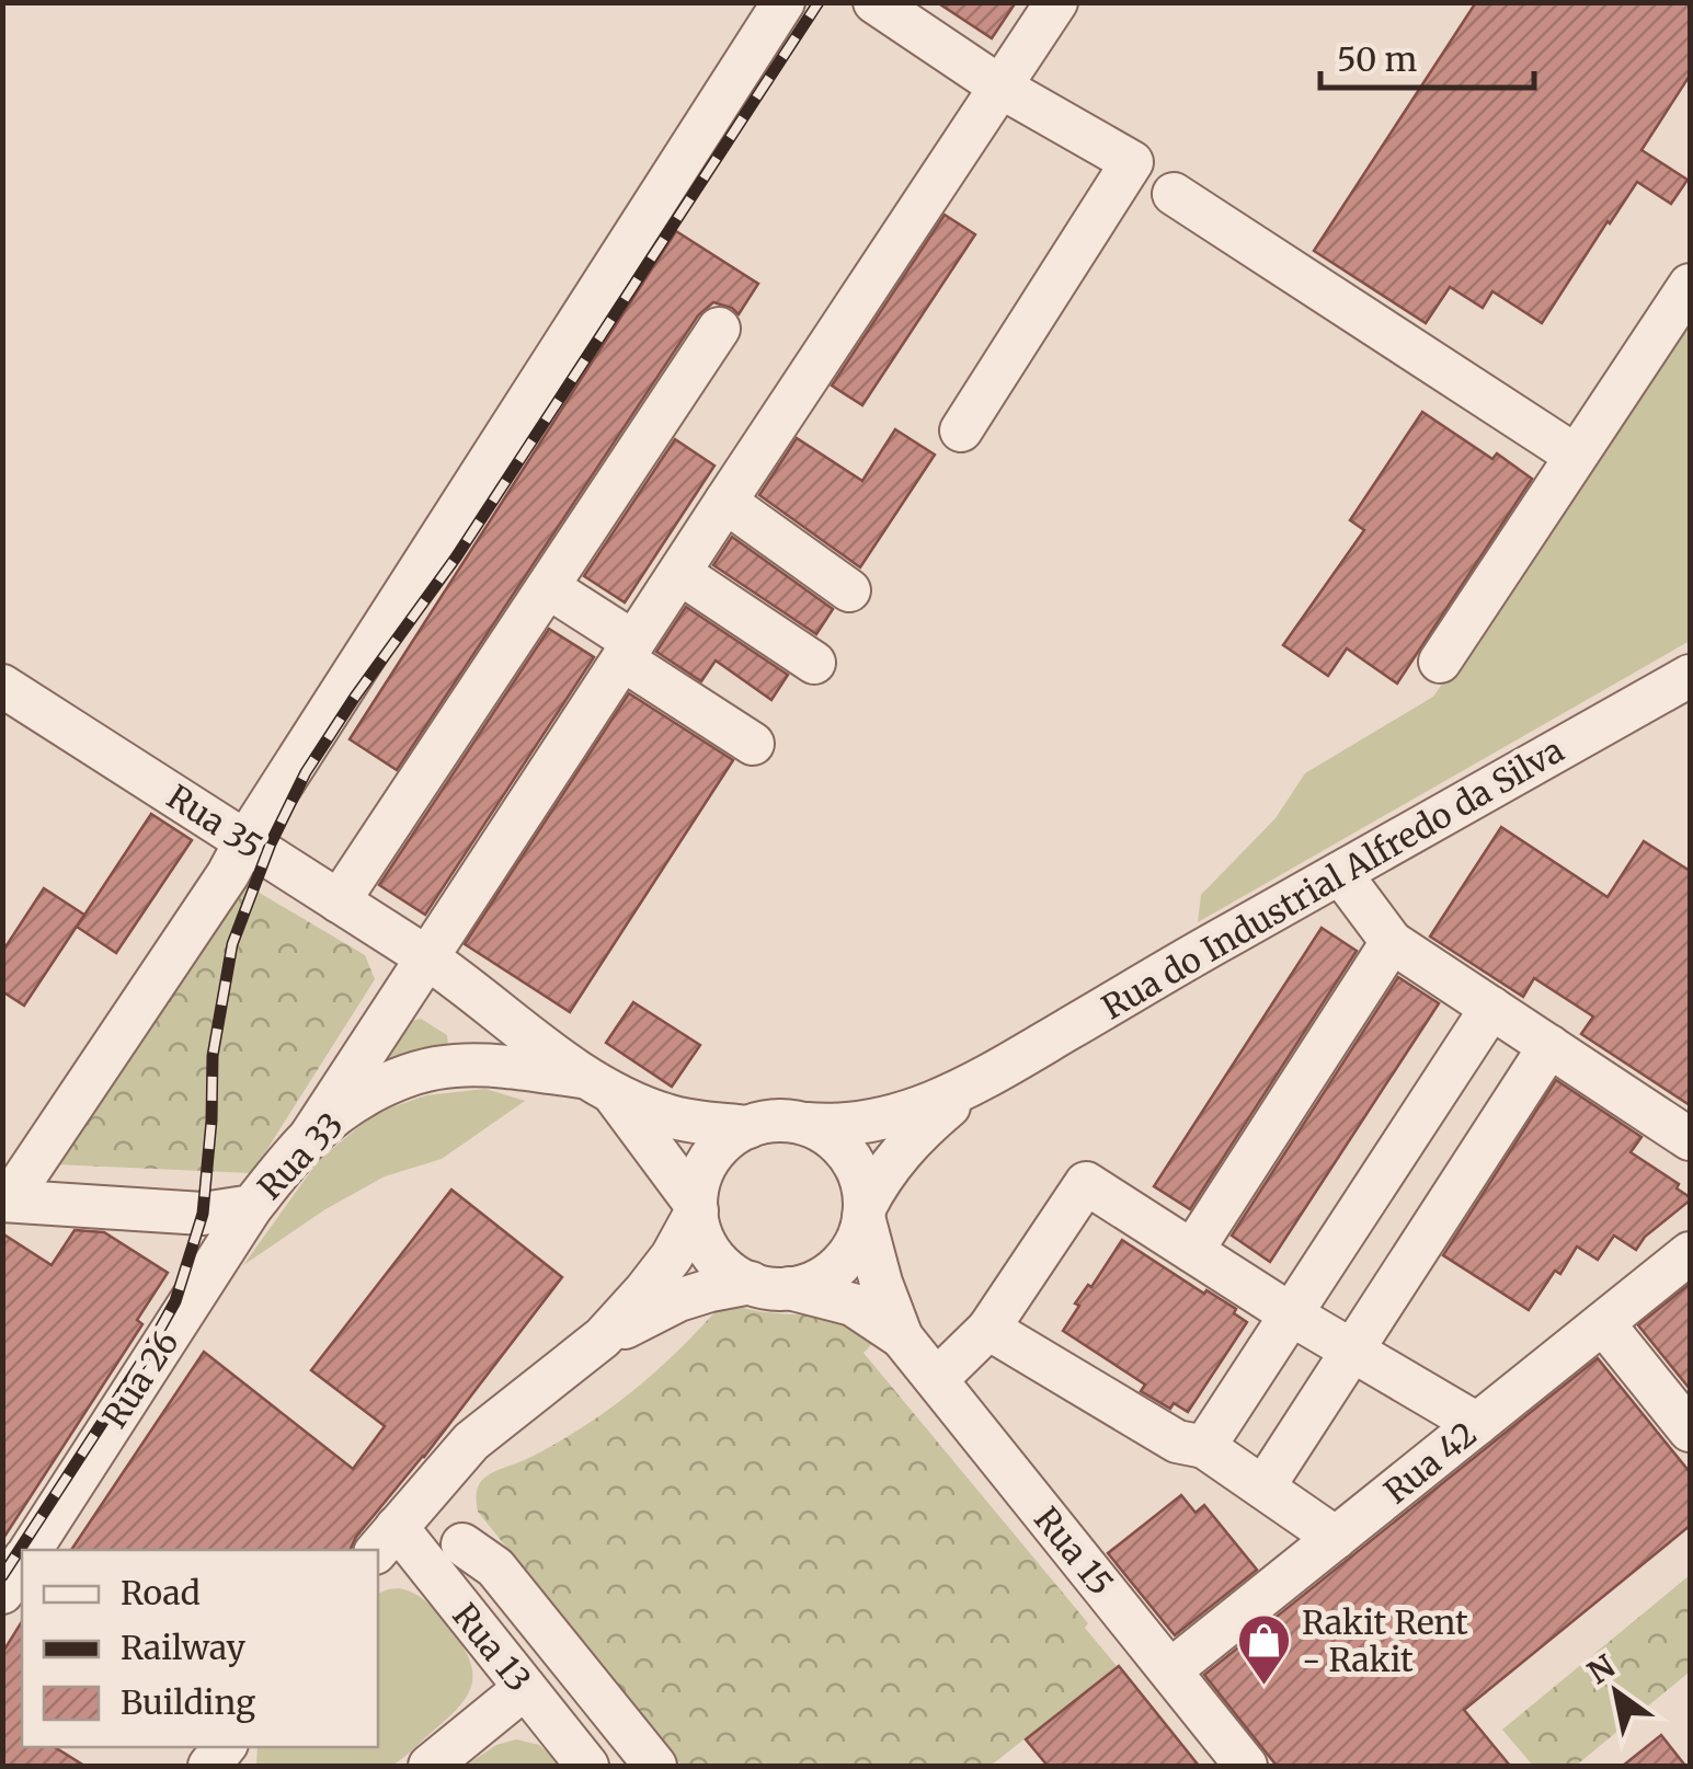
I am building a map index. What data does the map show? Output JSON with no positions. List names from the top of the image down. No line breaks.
{"streets":{"street":["Rua 35","Rua do Industrial Alfredo da Silva","Rua 33","Rua 26","Rua 42","Rua 15","Rua 13"]},"crossings":[["Rua 35","Rua 33"],["Rua do Industrial Alfredo da Silva","Rua 15"],["Rua 33","Rua 26"],["Rua 42","Rua 15"]],"places":{"shop":["Rakit Rent - Rakit"]},"legend":["Road","Railway","Building"],"scale_bar":"50 m","north":"top left"}
